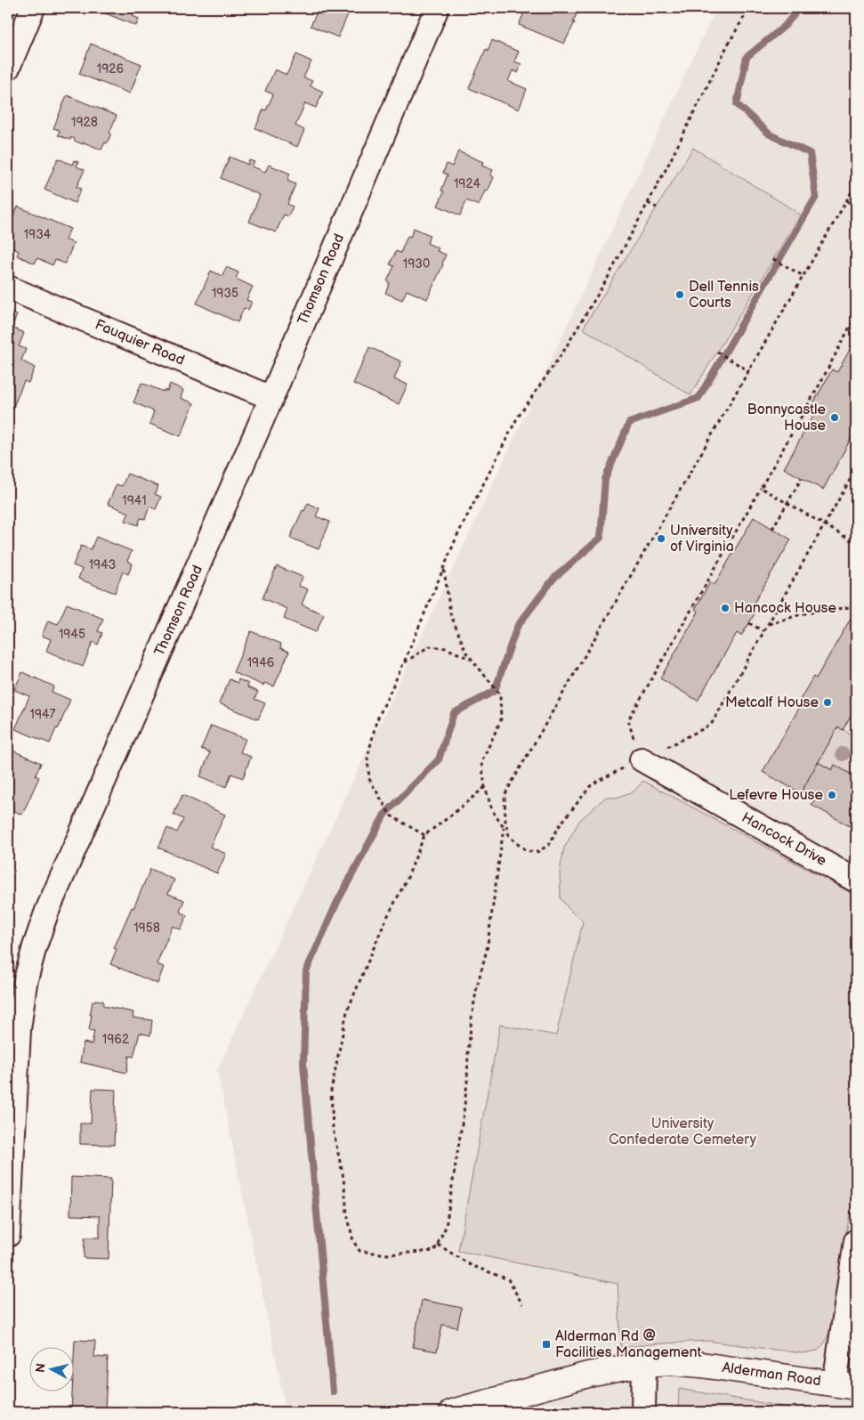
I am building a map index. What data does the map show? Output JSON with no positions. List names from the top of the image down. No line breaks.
{"streets":{"main road":["Alderman Road"],"street":["Thomson Road","Fauquier Road","Hancock Drive"]},"crossings":[["Thomson Road","Fauquier Road"]],"parks":["University Confederate Cemetery"],"places":{"other":["Dell Tennis Courts","Bonnycastle House","University of Virginia","Hancock House","Metcalf House","Lefevre House"],"transit":["Alderman Rd @ Facilities Management"]},"house_numbers":["1926","1928","1924","1934","1930","1935","1941","1943","1945","1946","1947","1958","1962"],"north":"left"}
